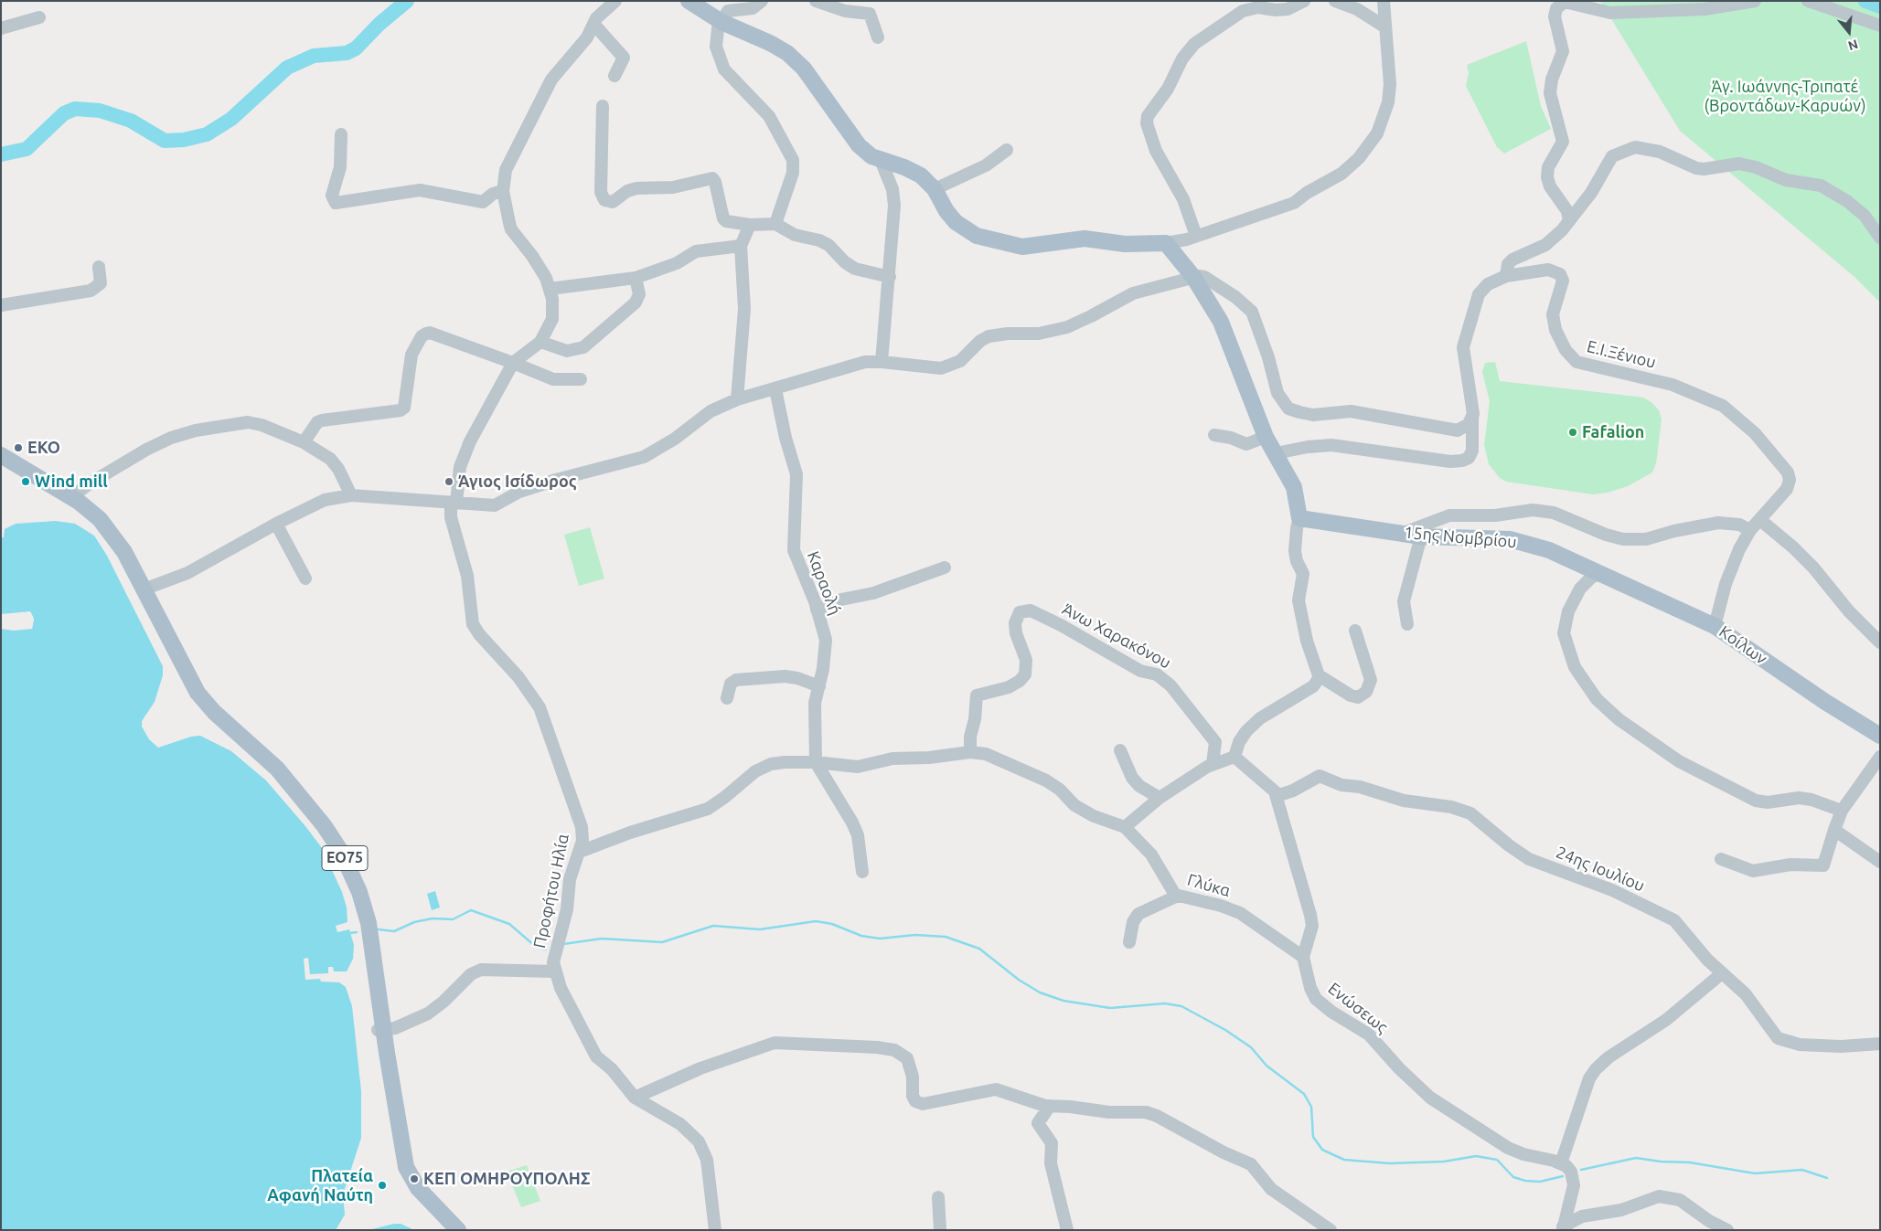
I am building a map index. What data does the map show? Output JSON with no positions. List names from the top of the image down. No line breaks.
{"streets":{"main road":["15ης Νομβρίου","Κοίλων","ΕΟ75"],"street":["Ε.Ι.Ξένιου","Καραολή","Άνω Χαρακόνου","24ης Ιουλίου","Γλύκα","Προφήτου Ηλία","Ενώσεως"]},"crossings":[["Ε.Ι.Ξένιου","Κοίλων"],["15ης Νομβρίου","Κοίλων"],["24ης Ιουλίου","Ενώσεως"],["Γλύκα","Ενώσεως"]],"parks":["Άγ. Ιωάννης-Τριπατέ (Βροντάδων-Καρυών)"],"places":["Fafalion","EKO","Wind mill","Άγιος Ισίδωρος","ΚΕΠ ΟΜΗΡΟΥΠΟΛΗΣ","Πλατεία Αφανή Ναύτη"],"north":"bottom"}
